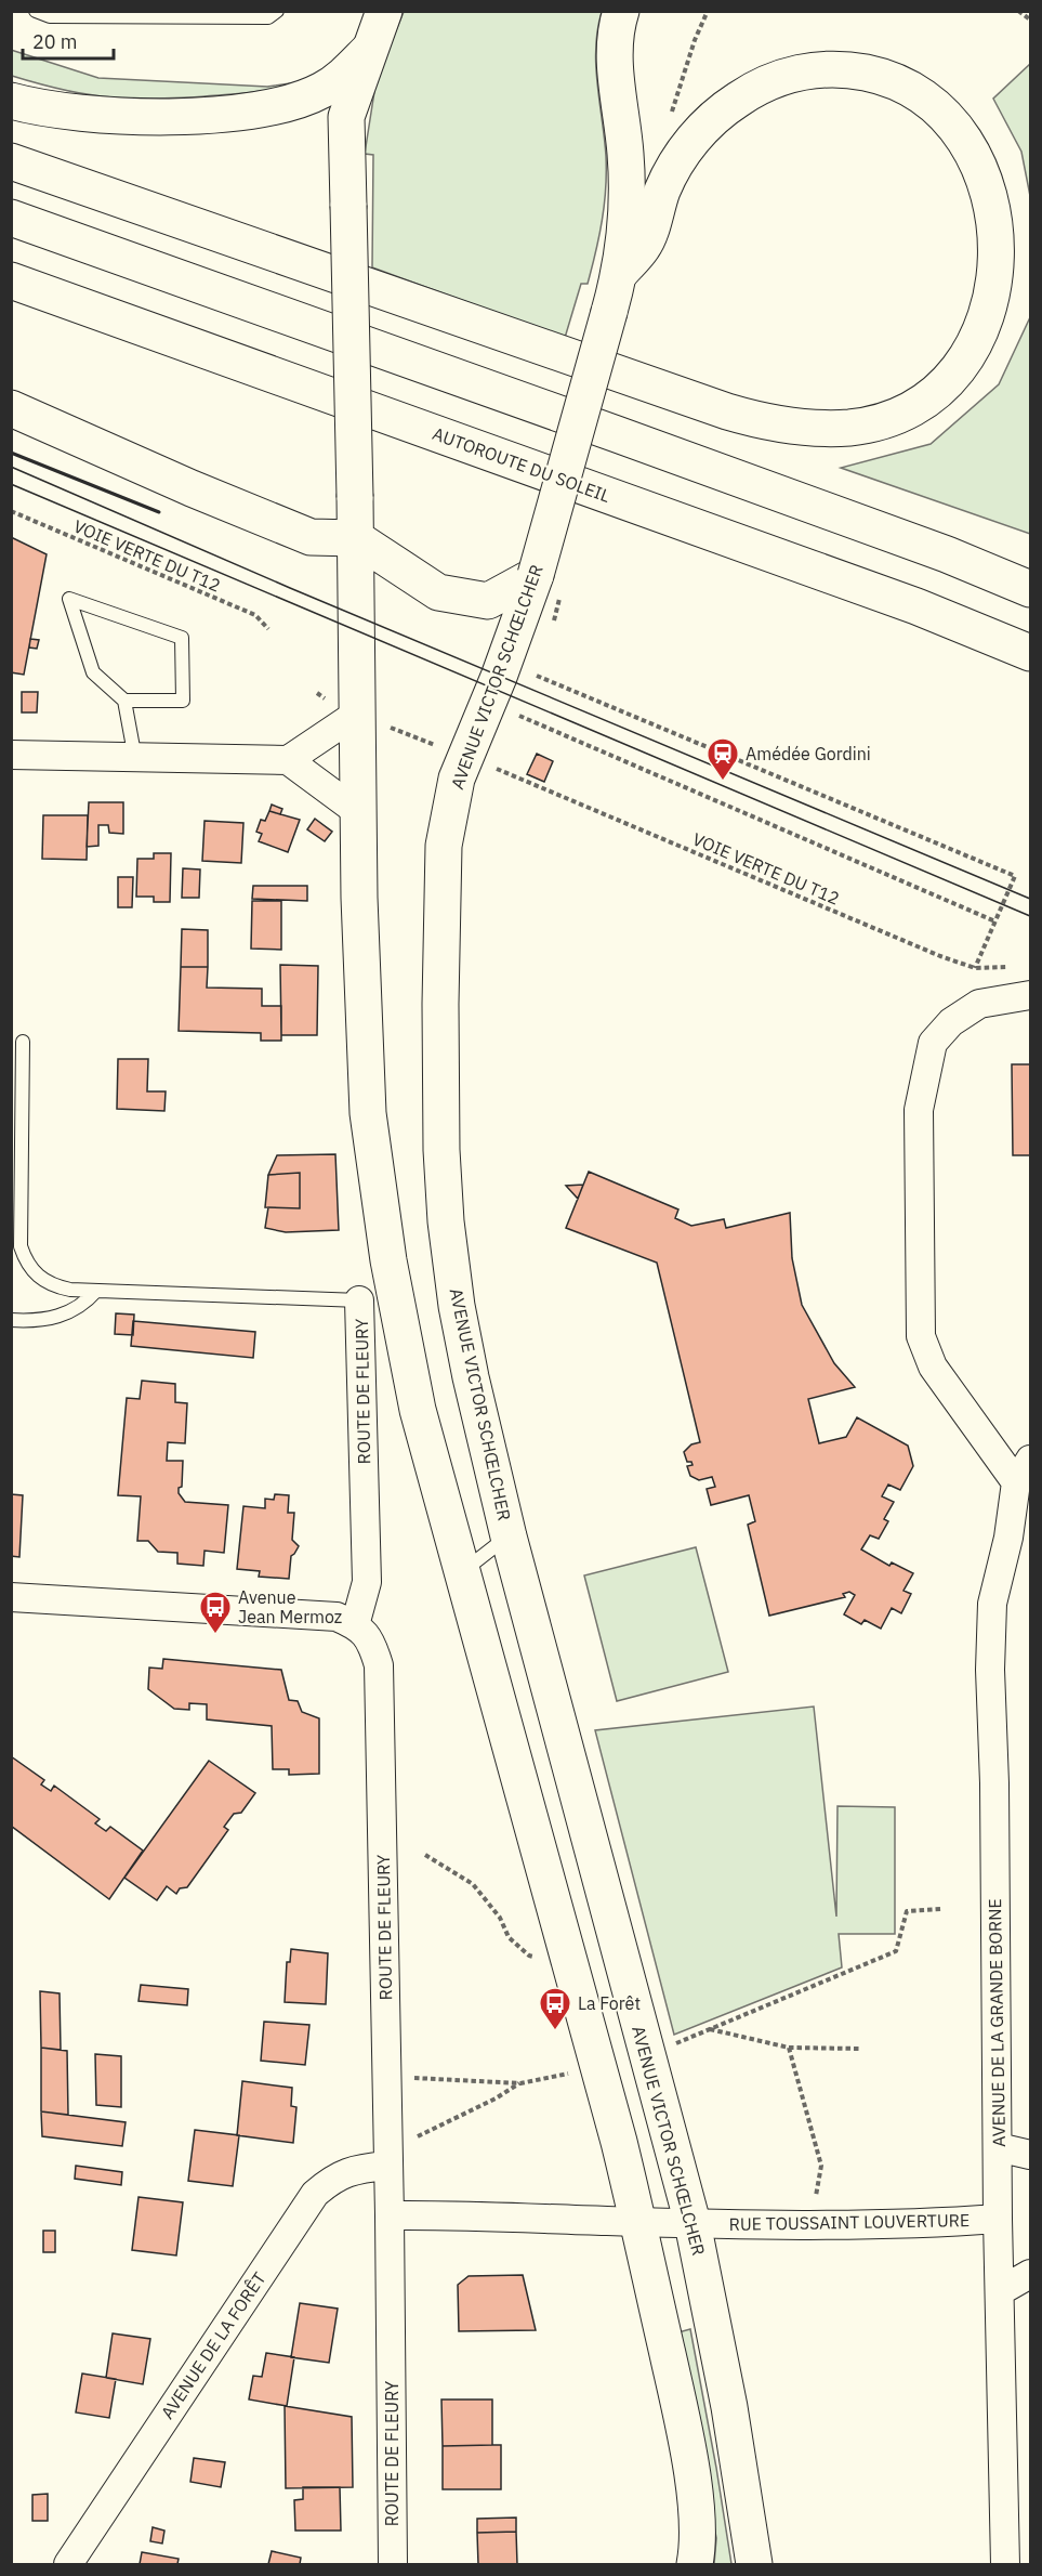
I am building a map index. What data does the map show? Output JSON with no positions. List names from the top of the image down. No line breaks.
{"streets":{"main road":["AUTOROUTE DU SOLEIL","AVENUE VICTOR SCHŒLCHER"],"street":["ROUTE DE FLEURY","AVENUE DE LA GRANDE BORNE","RUE TOUSSAINT LOUVERTURE","AVENUE DE LA FORÊT"],"path":["VOIE VERTE DU T12"]},"crossings":[["VOIE VERTE DU T12","AVENUE VICTOR SCHŒLCHER"],["AVENUE VICTOR SCHŒLCHER","RUE TOUSSAINT LOUVERTURE"],["ROUTE DE FLEURY","RUE TOUSSAINT LOUVERTURE"],["ROUTE DE FLEURY","AVENUE DE LA FORÊT"],["AVENUE DE LA GRANDE BORNE","RUE TOUSSAINT LOUVERTURE"]],"places":{"station":["Amédée Gordini"],"bus stop":["Avenue Jean Mermoz","La Forêt"]},"scale_bar":"20 m"}
